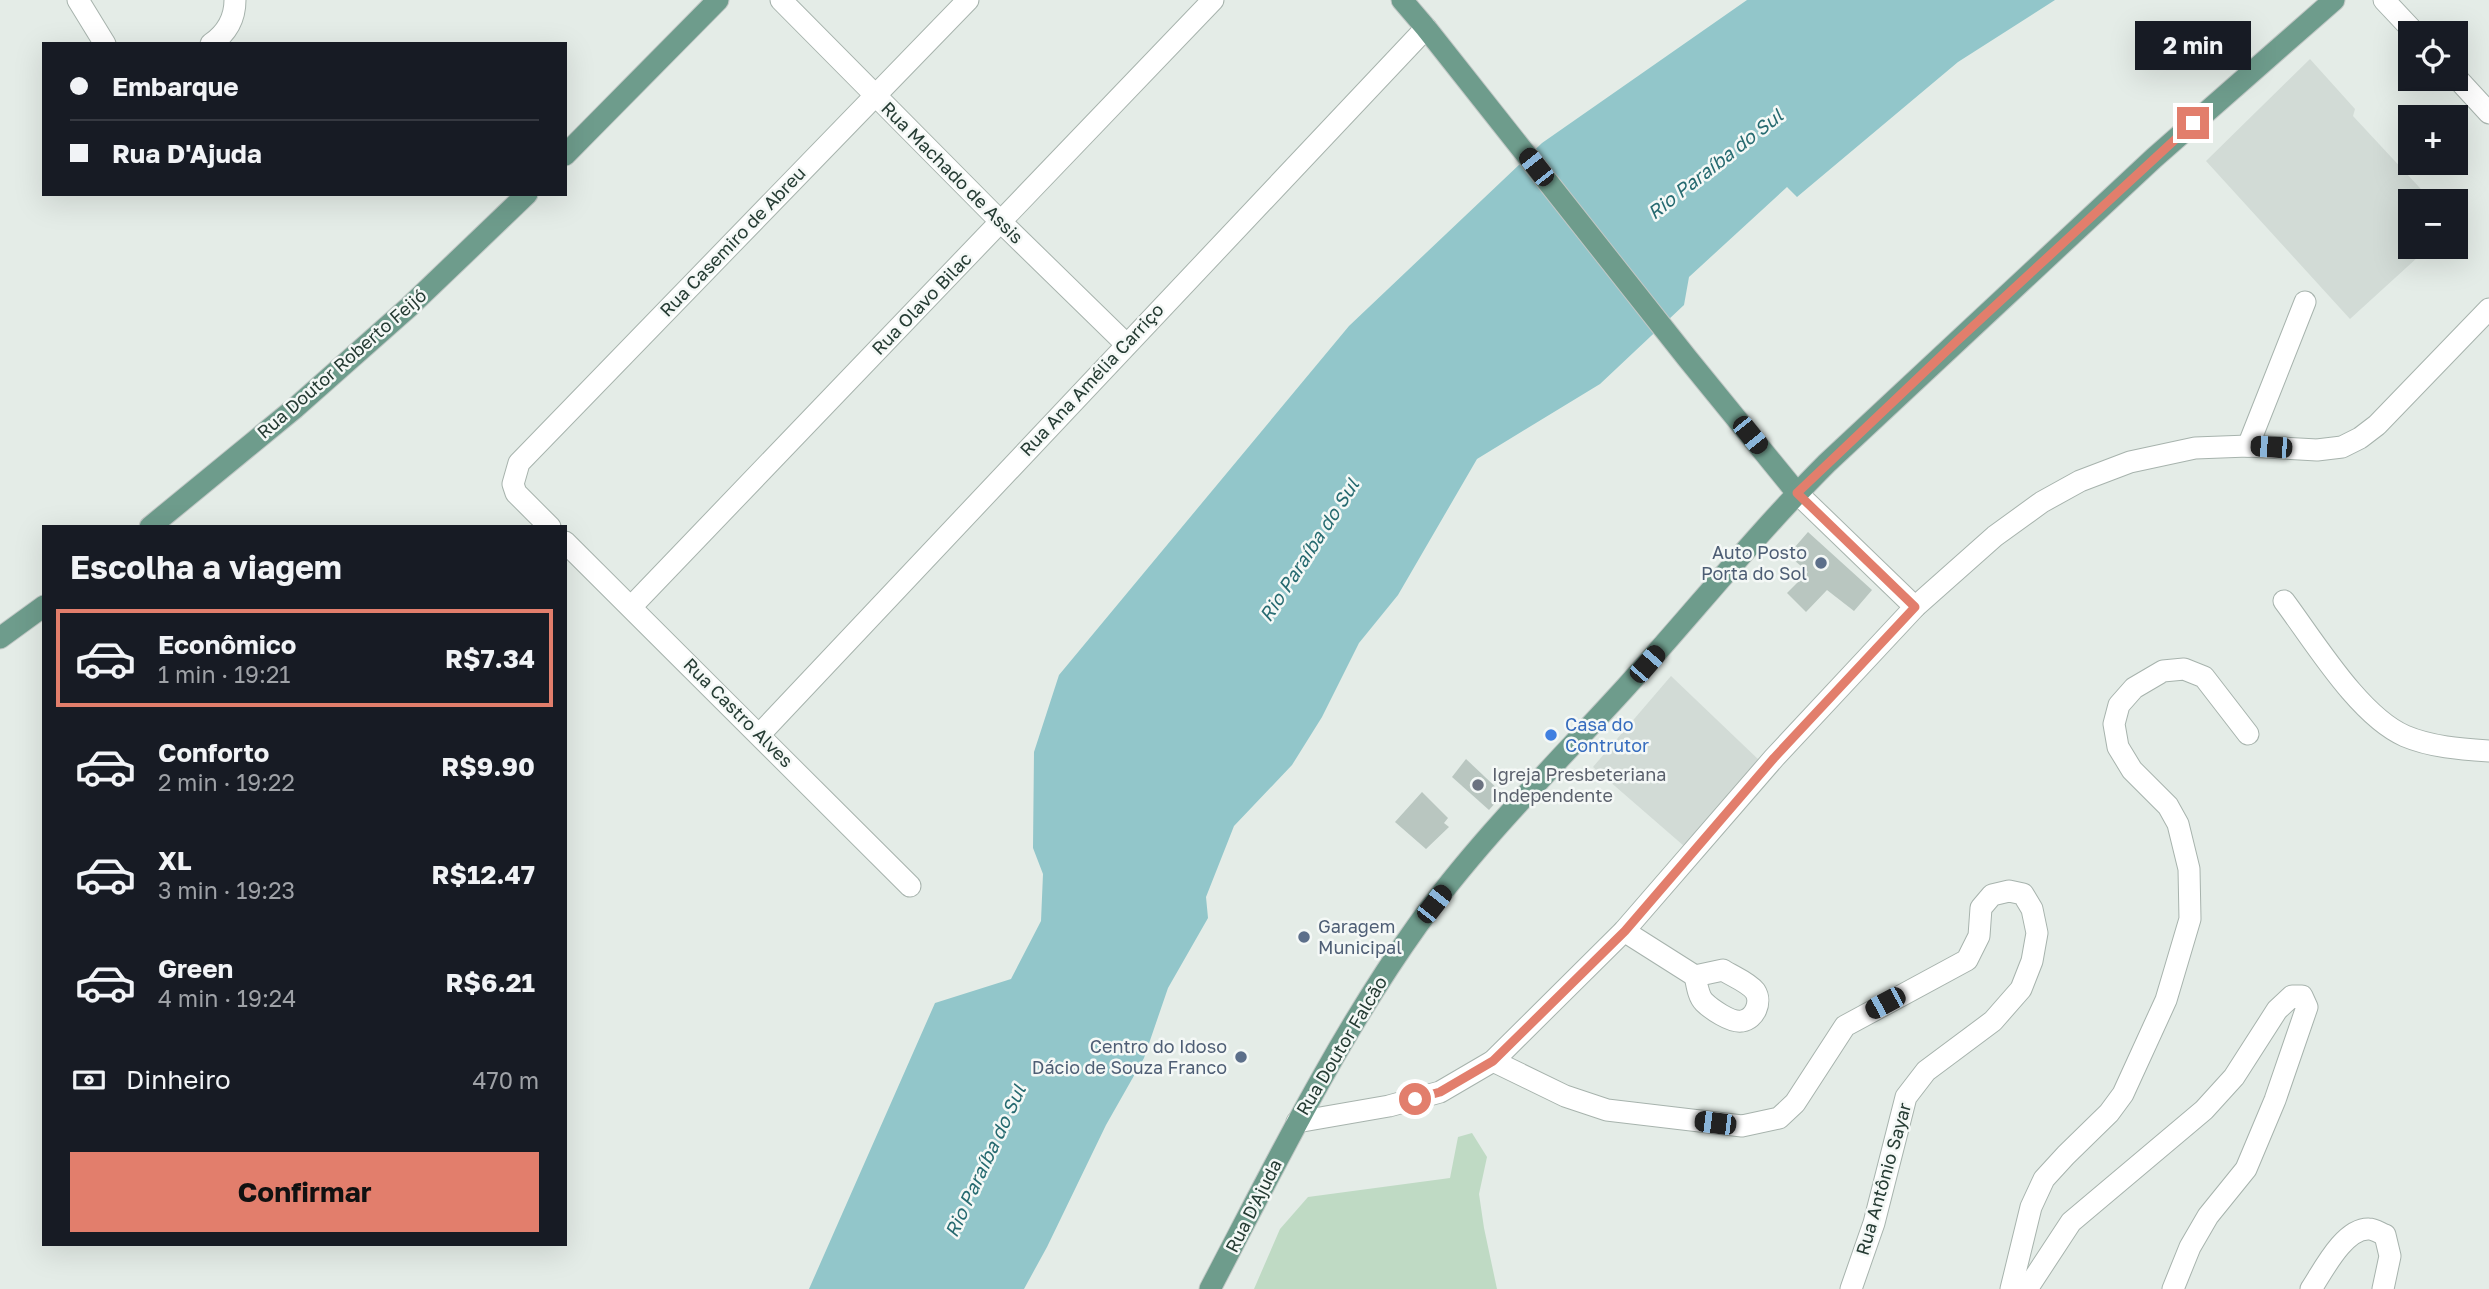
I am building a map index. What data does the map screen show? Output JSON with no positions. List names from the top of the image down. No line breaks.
{"streets":{"main road":["Rua Doutor Roberto Feijó","Rua Doutor Falcão","Rua D'Ajuda"],"street":["Rua Machado de Assis","Rua Casemiro de Abreu","Rua Olavo Bilac","Rua Ana Amélia Carriço","Rua Castro Alves","Rua Antônio Sayar"]},"crossings":[["Rua Machado de Assis","Rua Casemiro de Abreu"],["Rua Machado de Assis","Rua Olavo Bilac"],["Rua Machado de Assis","Rua Ana Amélia Carriço"],["Rua Olavo Bilac","Rua Castro Alves"],["Rua Ana Amélia Carriço","Rua Castro Alves"],["Rua Doutor Falcão","Rua D'Ajuda"]],"water":["Rio Paraíba do Sul"],"places":["Auto Posto Porta do Sol","Casa do Contrutor","Igreja Presbeteriana Independente","Garagem Municipal","Centro do Idoso Dácio de Souza Franco"],"page":{"map_buttons":["+","−"],"bubble":"2 min","banner":["Embarque","Rua D'Ajuda"],"heading":"Escolha a viagem","list":[{"name":"Econômico","note":"1 min · 19:21","value":"R$7.34"},{"name":"Conforto","note":"2 min · 19:22","value":"R$9.90"},{"name":"XL","note":"3 min · 19:23","value":"R$12.47"},{"name":"Green","note":"4 min · 19:24","value":"R$6.21"}],"pay":["Dinheiro","470 m"],"buttons":"Confirmar"}}
